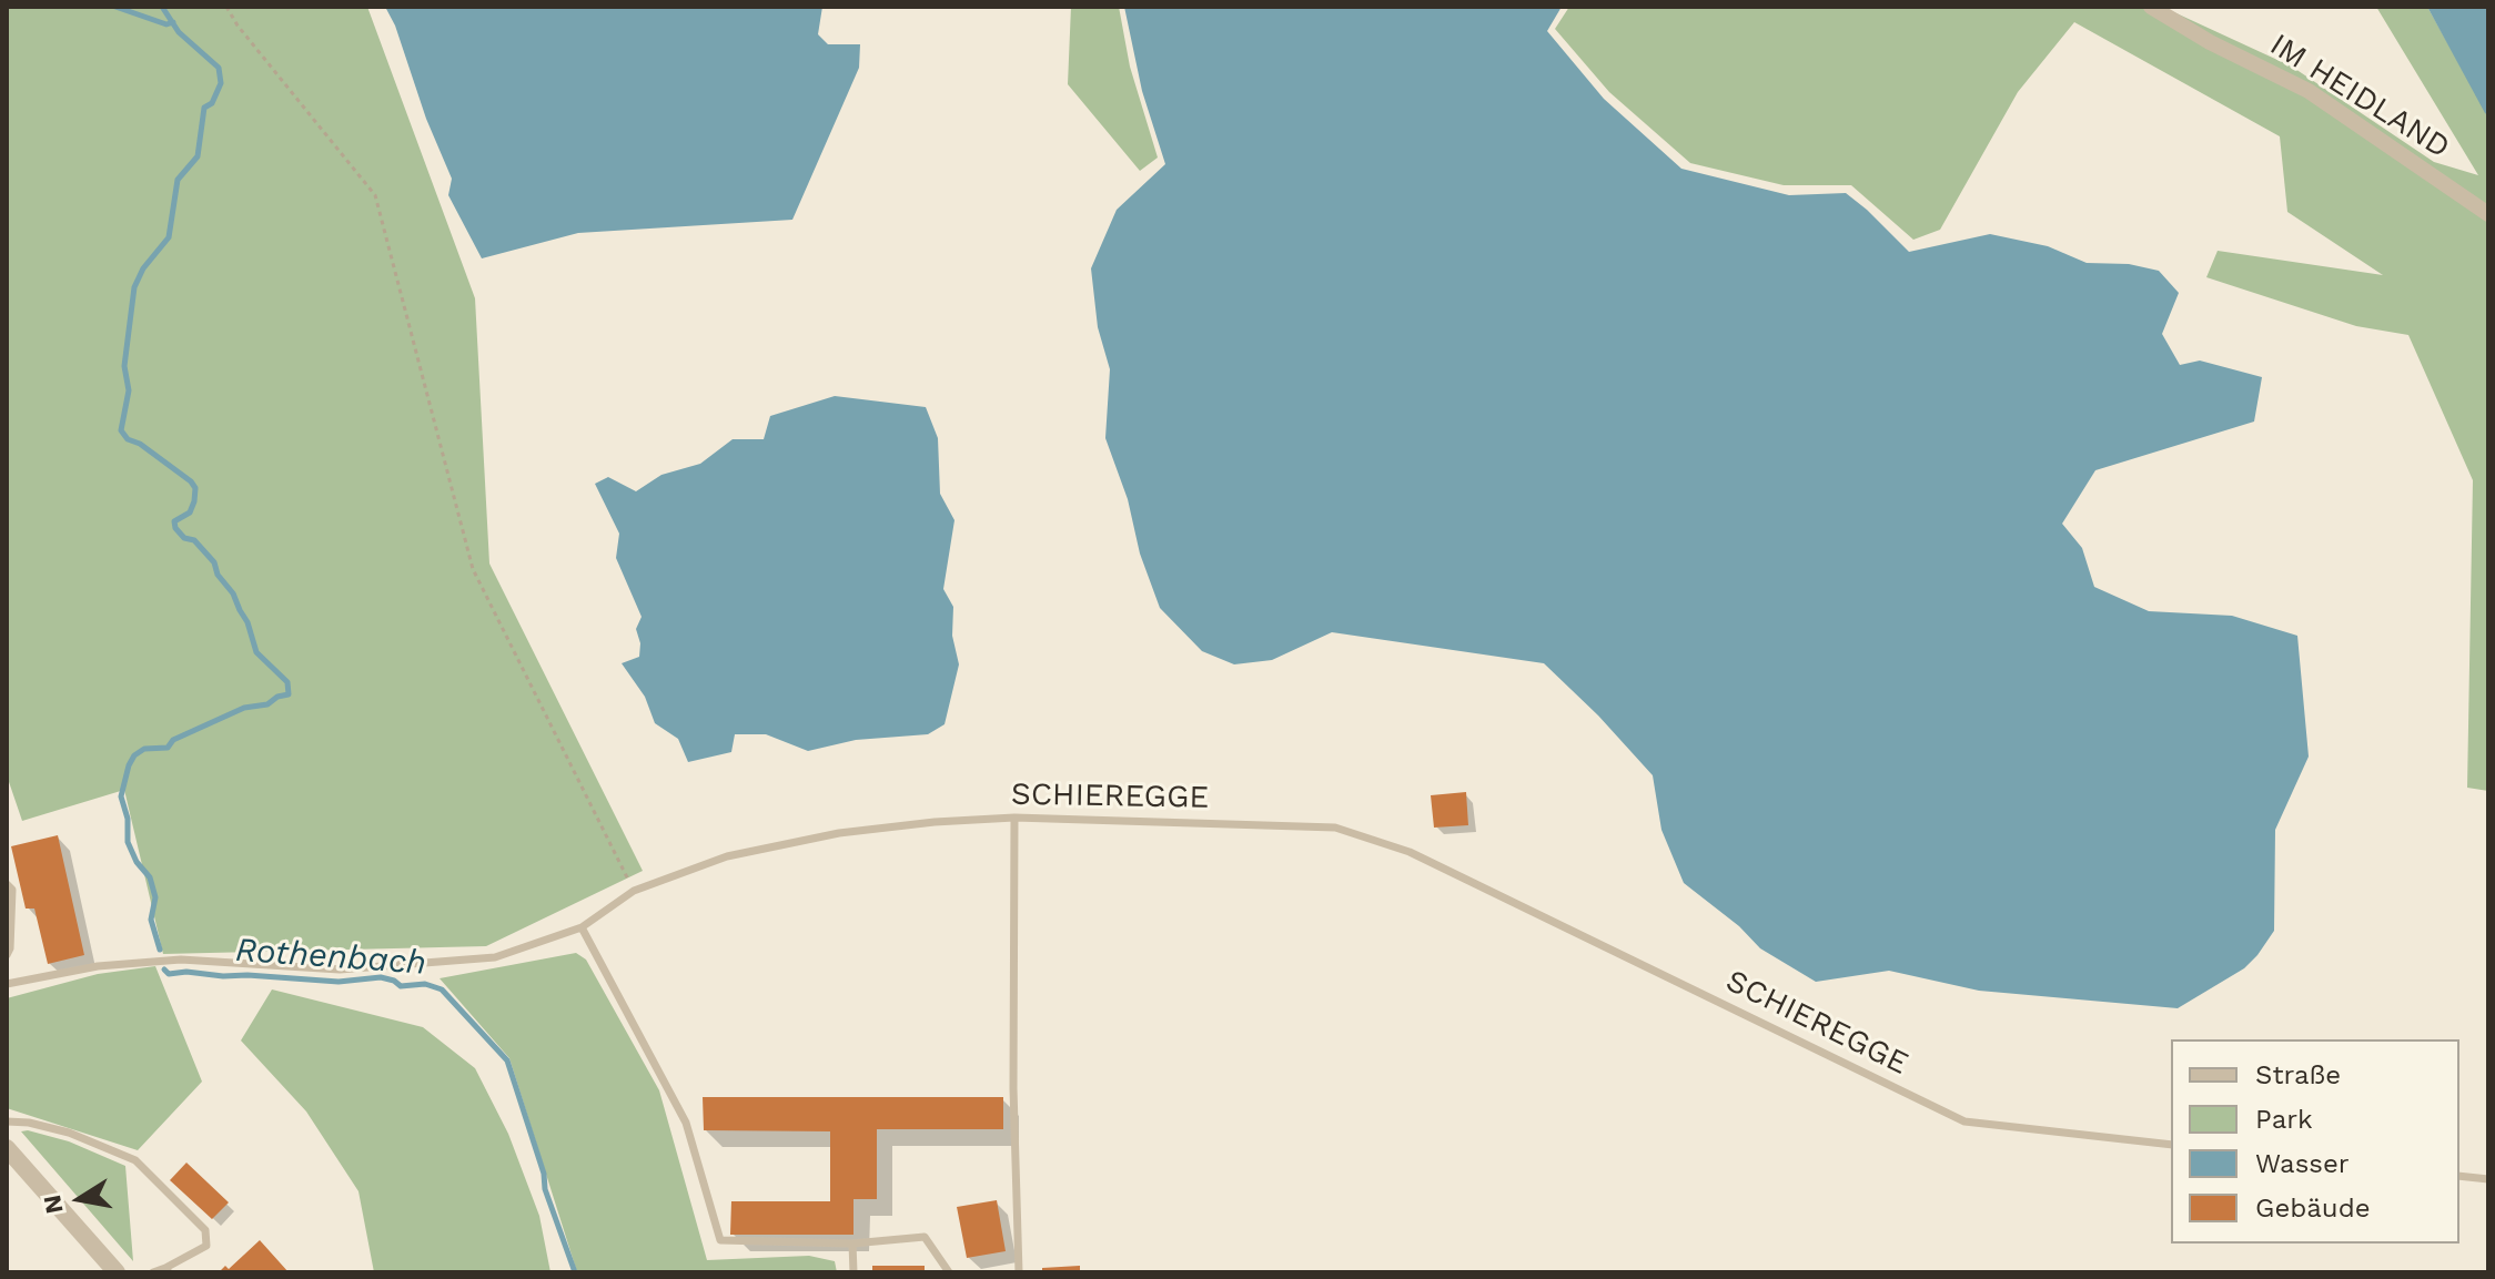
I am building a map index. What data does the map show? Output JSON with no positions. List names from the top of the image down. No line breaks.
{"streets":{"street":["IM HEIDLAND"],"lane":["SCHIEREGGE"]},"water":["Rothenbach"],"legend":["Straße","Park","Wasser","Gebäude"],"north":"left"}
